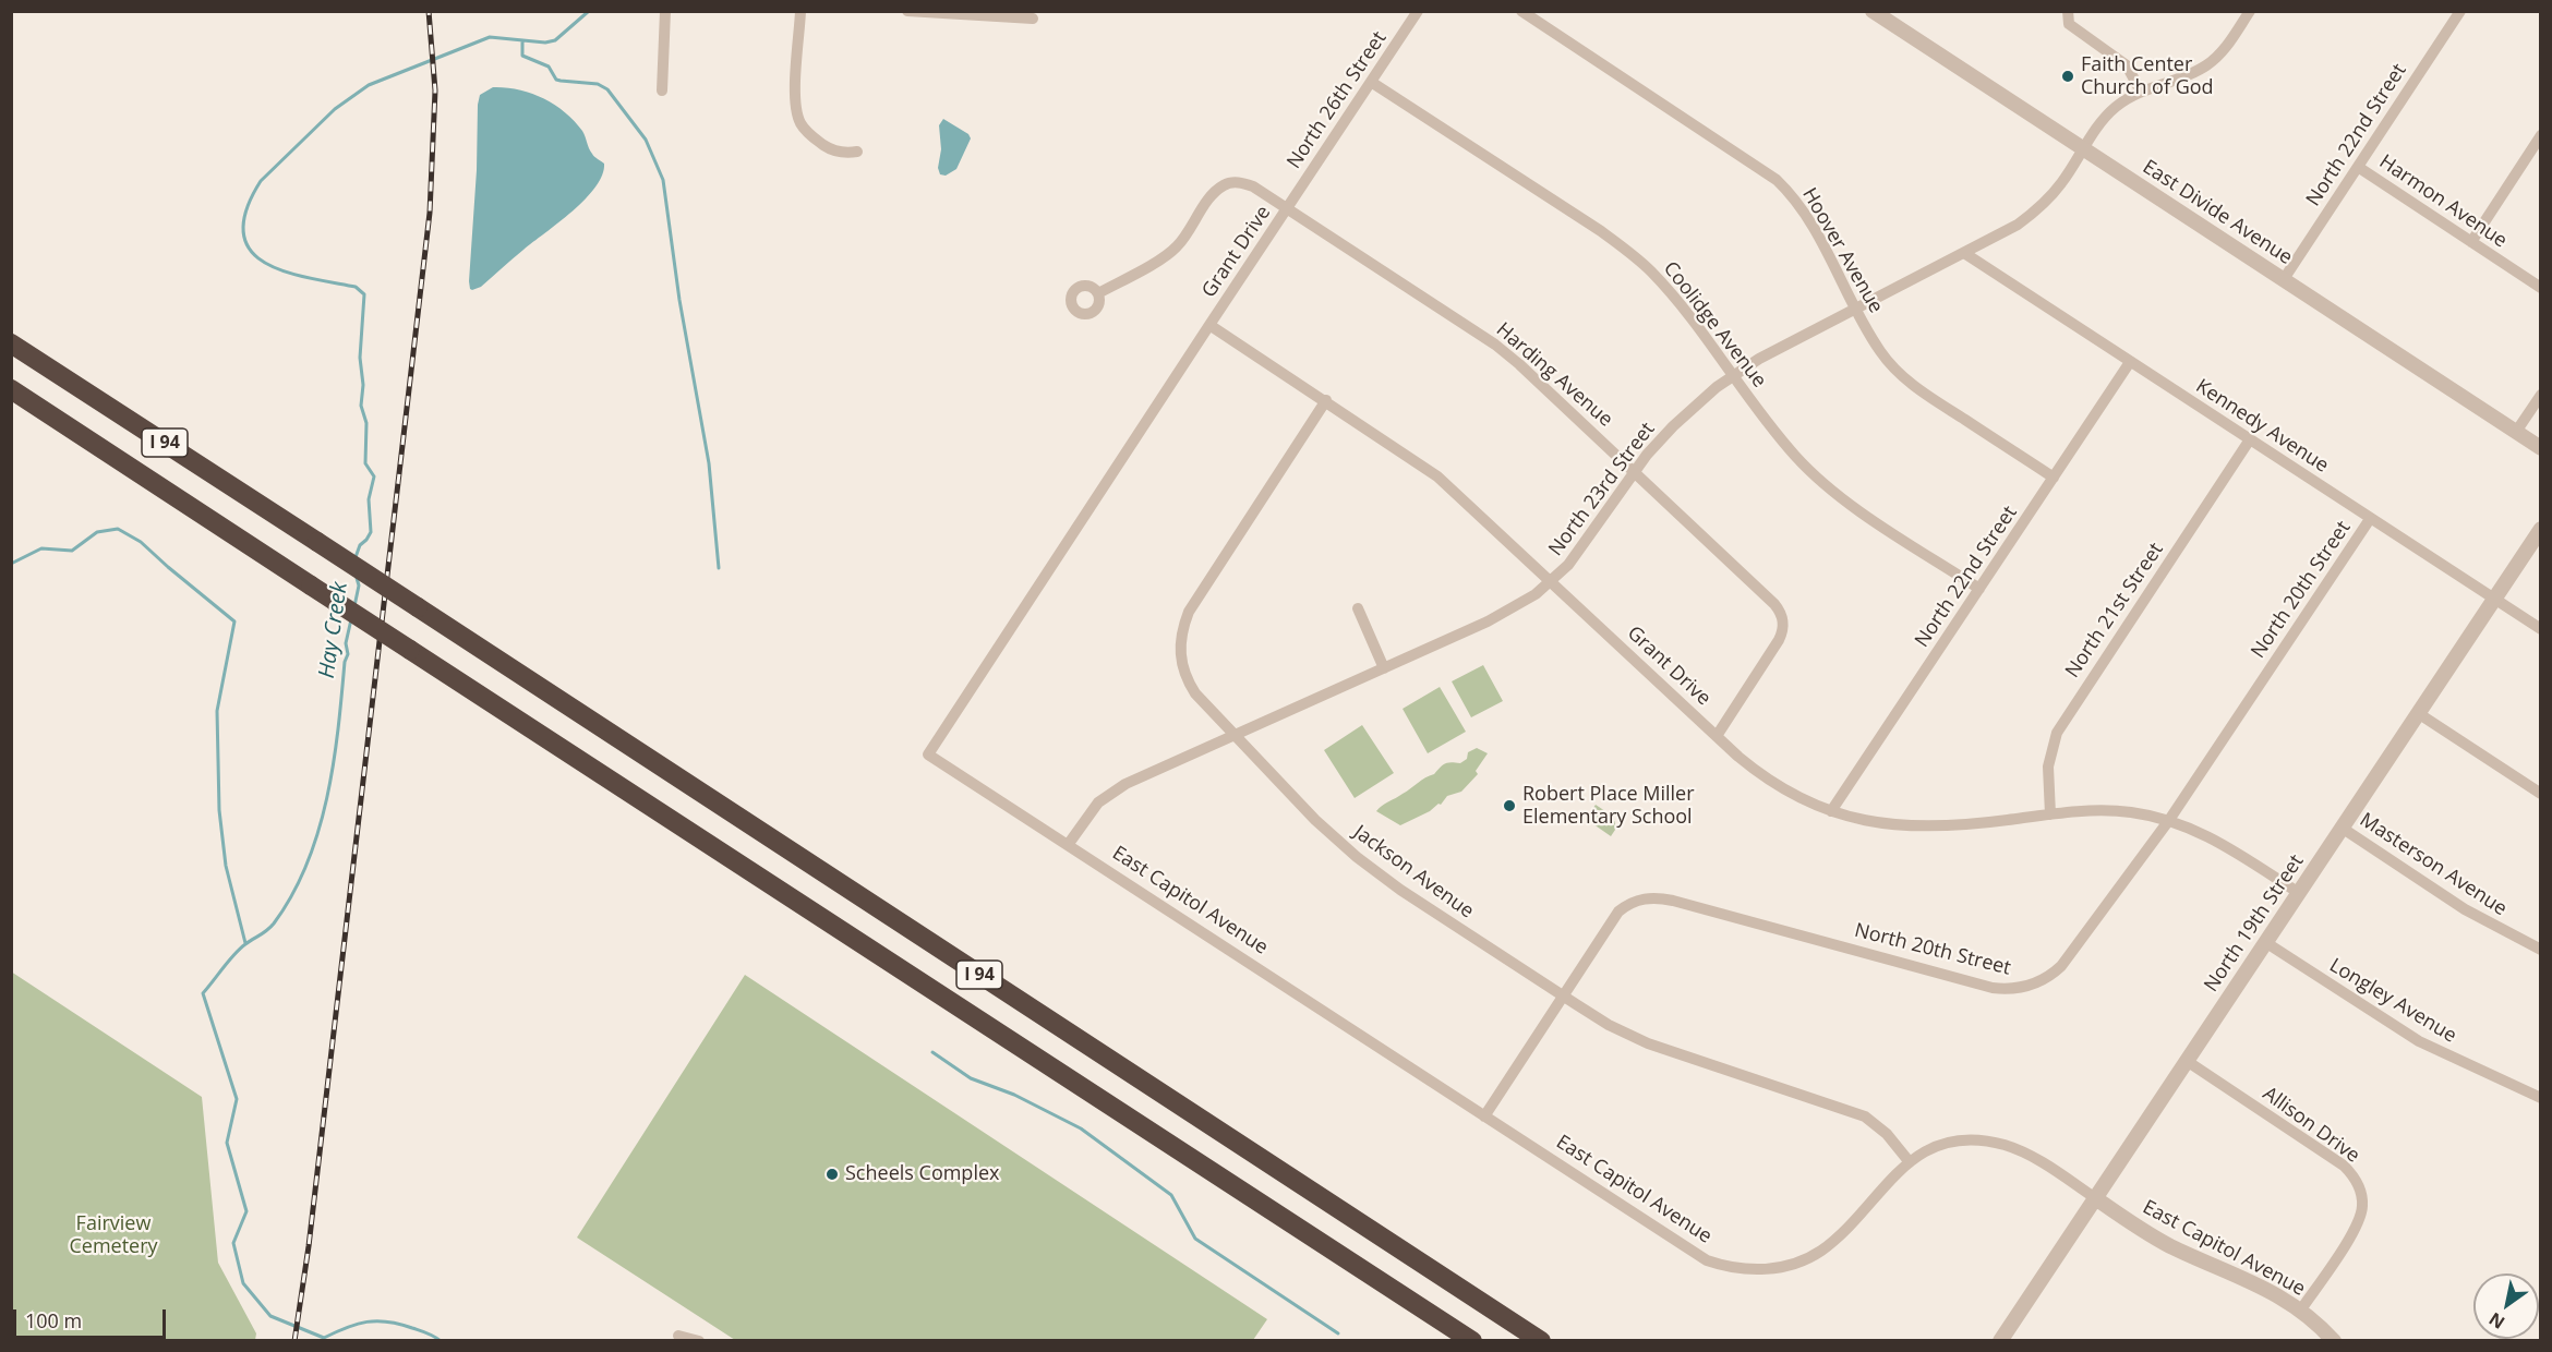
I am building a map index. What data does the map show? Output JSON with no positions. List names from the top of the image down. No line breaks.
{"streets":{"highway":["I 94"],"street":["North 26th Street","North 22nd Street","Harmon Avenue","East Divide Avenue","Hoover Avenue","Grant Drive","Coolidge Avenue","Harding Avenue","Kennedy Avenue","North 23rd Street","North 20th Street","North 21st Street","Masterson Avenue","Jackson Avenue","East Capitol Avenue","North 19th Street","Longley Avenue","Allison Drive"]},"crossings":[["North 26th Street","Grant Drive"],["North 26th Street","Coolidge Avenue"],["North 26th Street","Harding Avenue"],["North 22nd Street","Harmon Avenue"],["North 22nd Street","East Divide Avenue"],["North 22nd Street","Hoover Avenue"],["North 22nd Street","Grant Drive"],["North 22nd Street","Coolidge Avenue"],["North 22nd Street","Kennedy Avenue"],["East Divide Avenue","North 23rd Street"],["Hoover Avenue","North 23rd Street"],["Grant Drive","Harding Avenue"],["Grant Drive","North 23rd Street"],["Grant Drive","North 20th Street"],["Grant Drive","North 21st Street"],["Grant Drive","Jackson Avenue"],["Grant Drive","East Capitol Avenue"],["Grant Drive","North 19th Street"],["Coolidge Avenue","North 23rd Street"],["Harding Avenue","North 23rd Street"],["Kennedy Avenue","North 23rd Street"],["Kennedy Avenue","North 20th Street"],["Kennedy Avenue","North 21st Street"],["Kennedy Avenue","North 19th Street"],["North 23rd Street","Jackson Avenue"],["North 23rd Street","East Capitol Avenue"],["North 20th Street","Jackson Avenue"],["North 20th Street","East Capitol Avenue"],["Masterson Avenue","North 19th Street"],["Jackson Avenue","East Capitol Avenue"],["East Capitol Avenue","North 19th Street"],["East Capitol Avenue","Allison Drive"],["North 19th Street","Longley Avenue"],["North 19th Street","Allison Drive"]],"water":["Hay Creek"],"parks":["Fairview Cemetery"],"places":["Faith Center Church of God","Robert Place Miller Elementary School","Scheels Complex"],"scale_bar":"100 m","north":"bottom left"}
